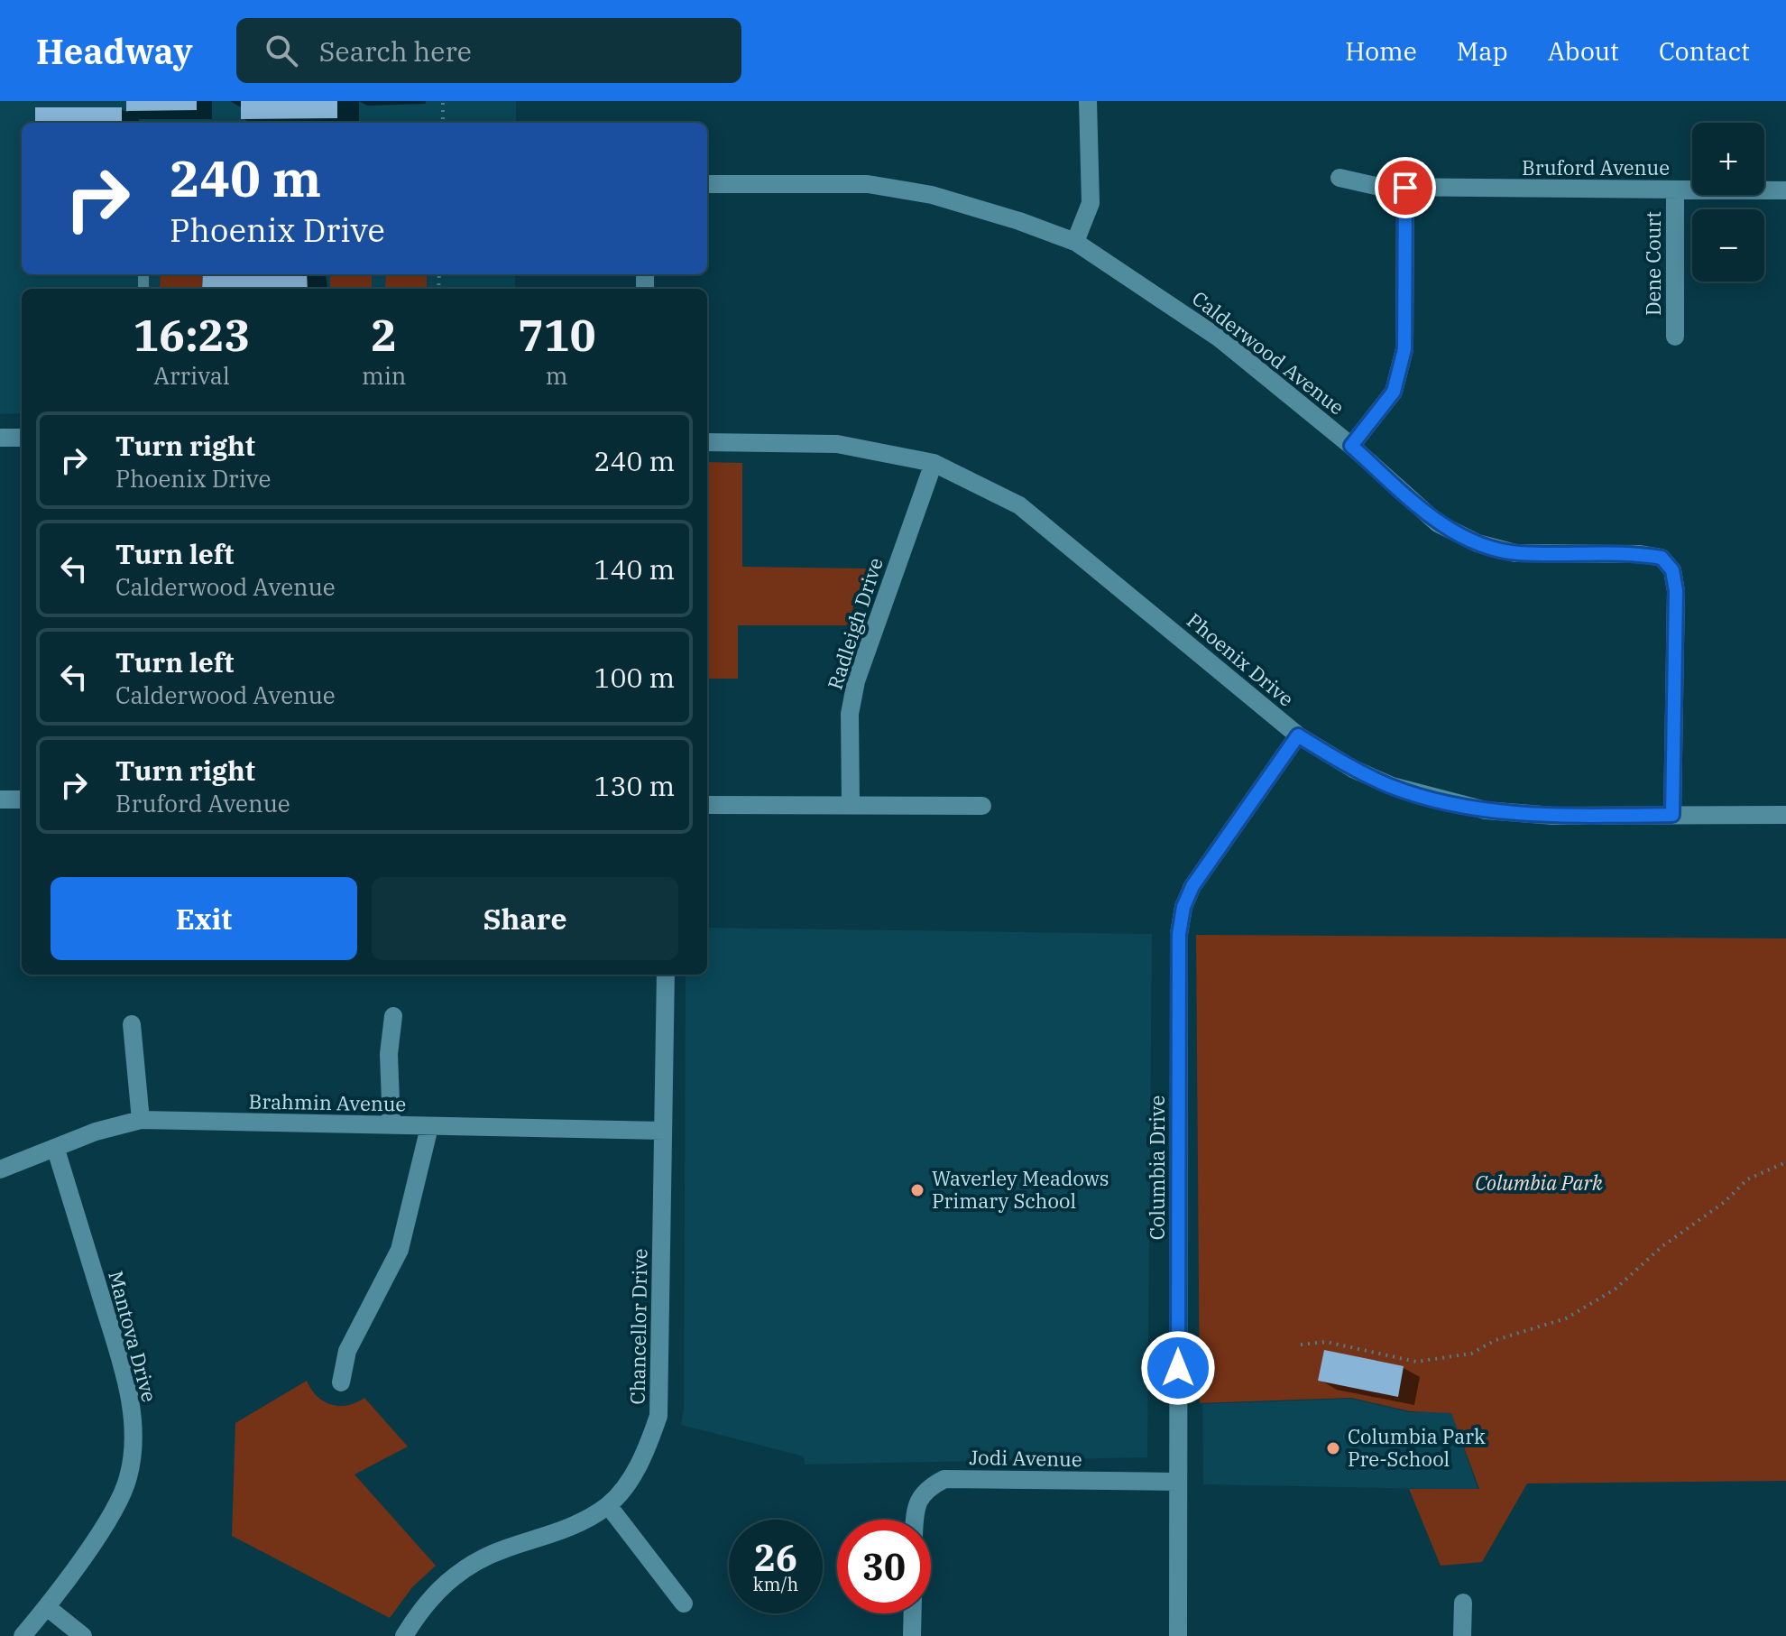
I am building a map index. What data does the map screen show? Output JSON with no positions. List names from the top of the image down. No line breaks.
{"streets":{"street":["Bruford Avenue","Dene Court","Calderwood Avenue","Radleigh Drive","Phoenix Drive","Brahmin Avenue","Columbia Drive","Chancellor Drive","Mantova Drive","Jodi Avenue"]},"crossings":[["Bruford Avenue","Dene Court"],["Calderwood Avenue","Phoenix Drive"],["Radleigh Drive","Phoenix Drive"],["Phoenix Drive","Columbia Drive"],["Brahmin Avenue","Chancellor Drive"],["Brahmin Avenue","Mantova Drive"],["Columbia Drive","Jodi Avenue"]],"parks":["Columbia Park"],"places":["Waverley Meadows Primary School","Columbia Park Pre-School"],"page":{"header":"Headway","search":"Search here","nav":["Home","Map","About","Contact"],"map_buttons":["+","−"],"turn":["240 m","Phoenix Drive"],"eta":["16:23","Arrival","2","min","710","m"],"list":[{"name":"Turn right","note":"Phoenix Drive","value":"240 m"},{"name":"Turn left","note":"Calderwood Avenue","value":"140 m"},{"name":"Turn left","note":"Calderwood Avenue","value":"100 m"},{"name":"Turn right","note":"Bruford Avenue","value":"130 m"}],"buttons":["Exit","Share"],"speed":"26 km/h","limit":"30"}}
